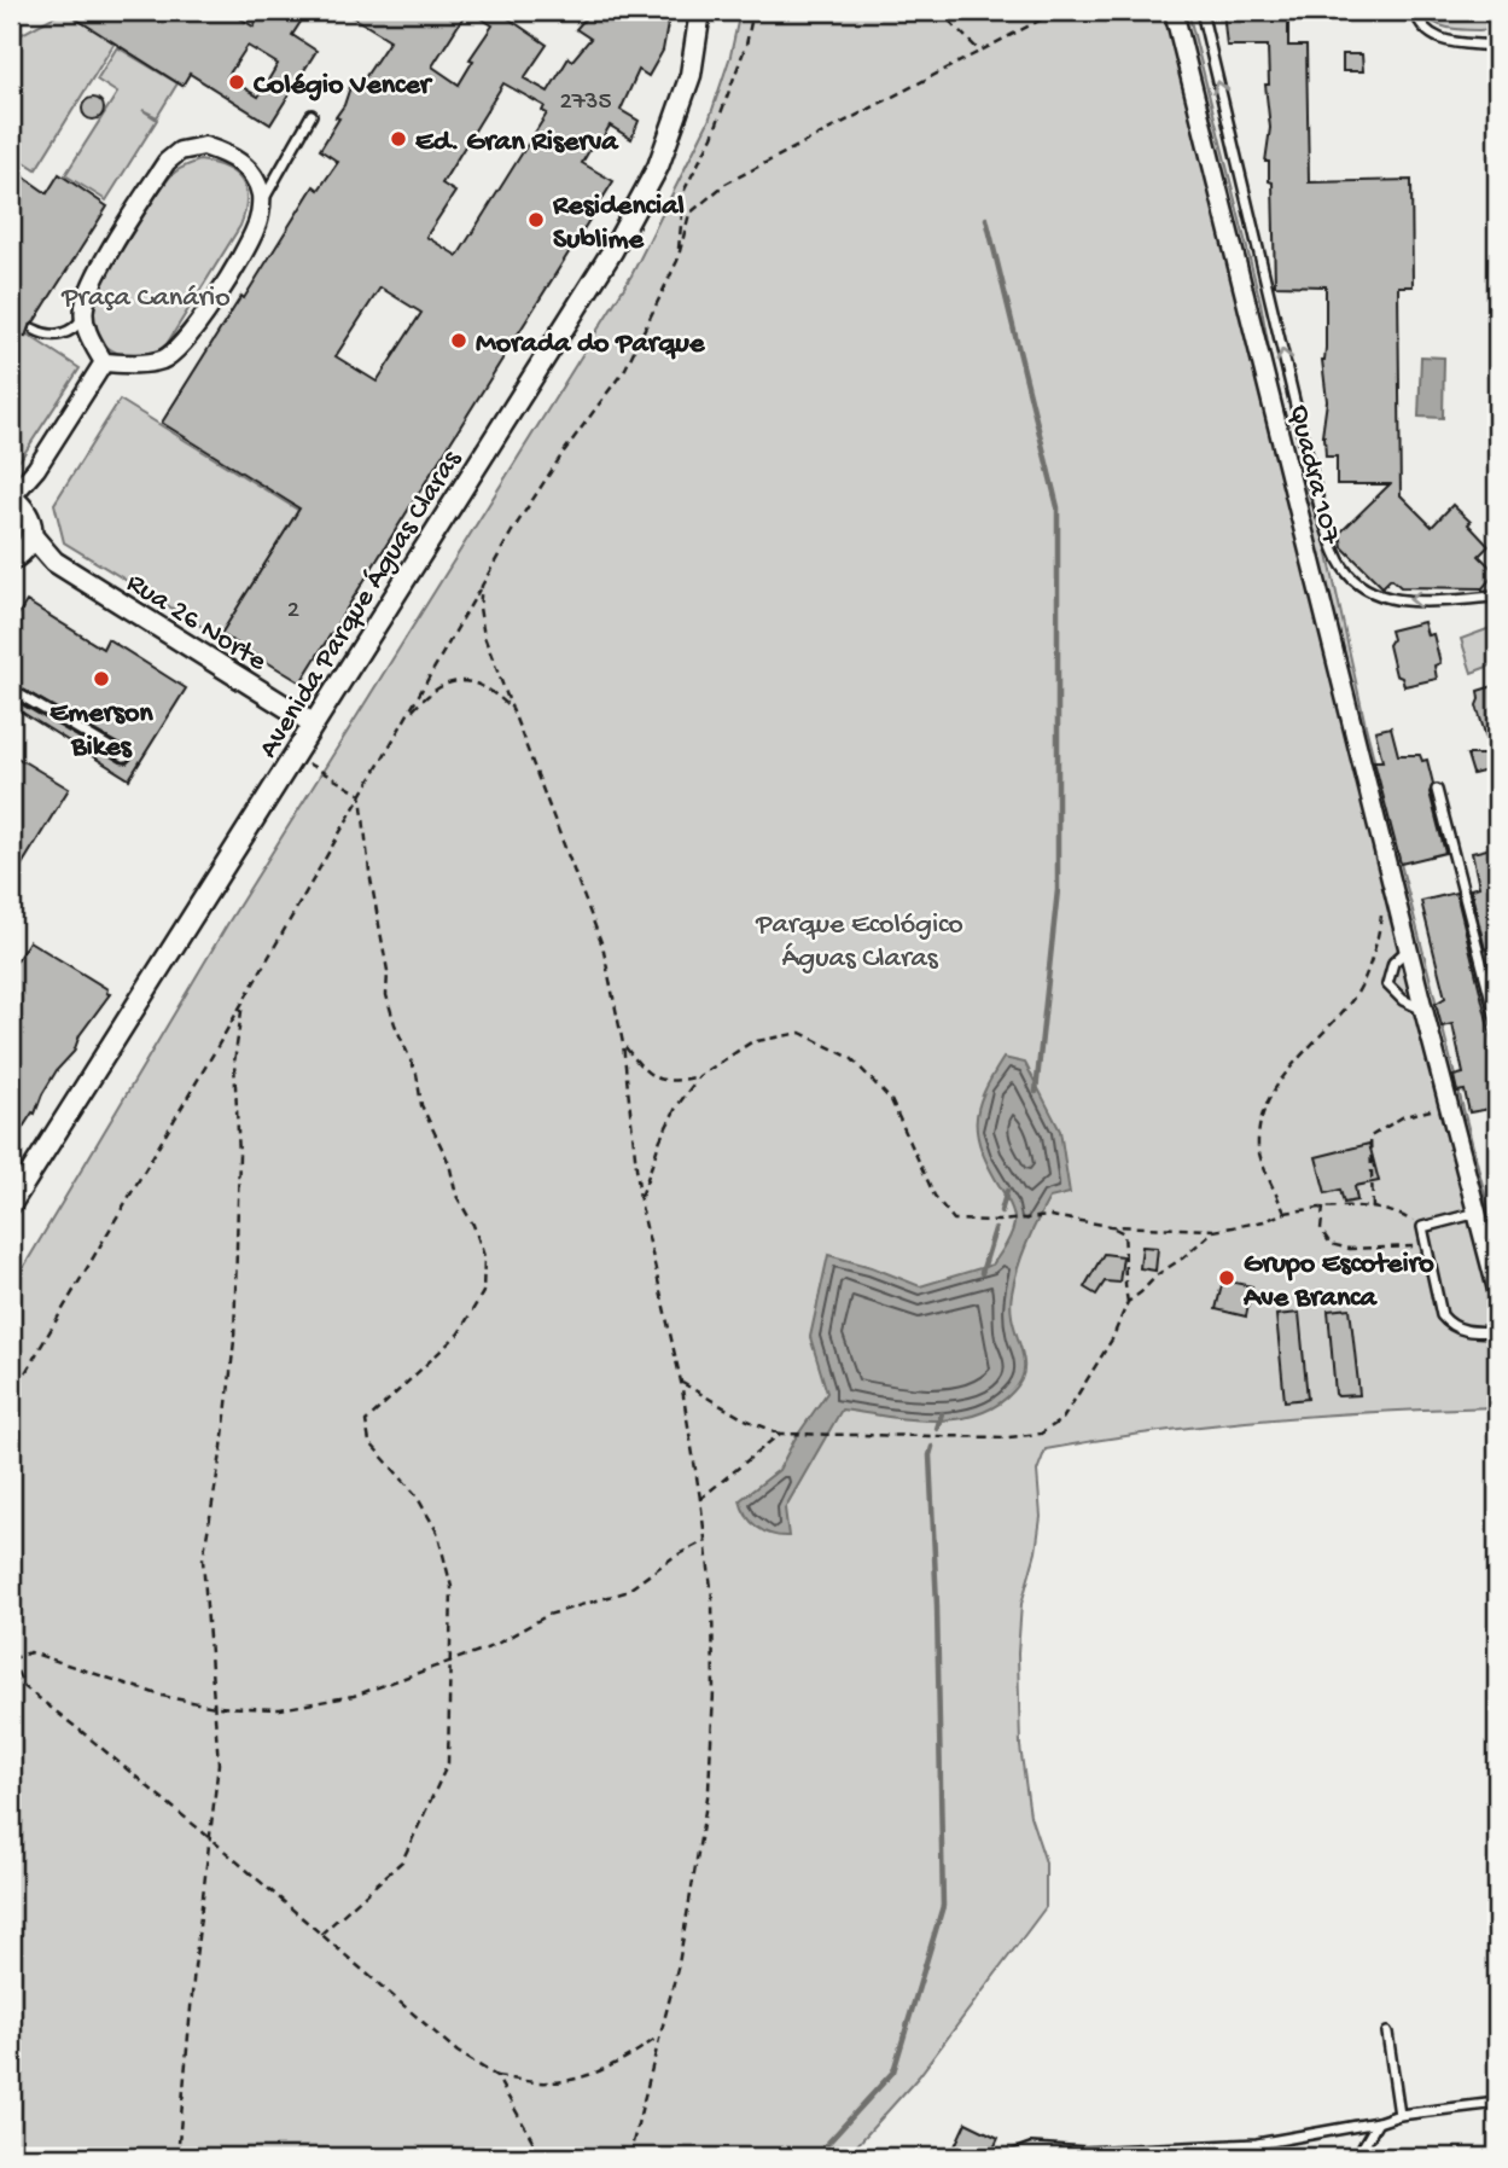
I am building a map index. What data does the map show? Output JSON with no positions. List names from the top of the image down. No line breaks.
{"streets":{"street":["Quadra 107","Avenida Parque Águas Claras","Rua 26 Norte"]},"crossings":[["Avenida Parque Águas Claras","Rua 26 Norte"]],"parks":["Praça Canário","Parque Ecológico Águas Claras"],"places":["Colégio Vencer","Ed. Gran Riserva","Residencial Sublime","Morada do Parque","Emerson Bikes","Grupo Escoteiro Ave Branca"],"house_numbers":["2735","2"]}
